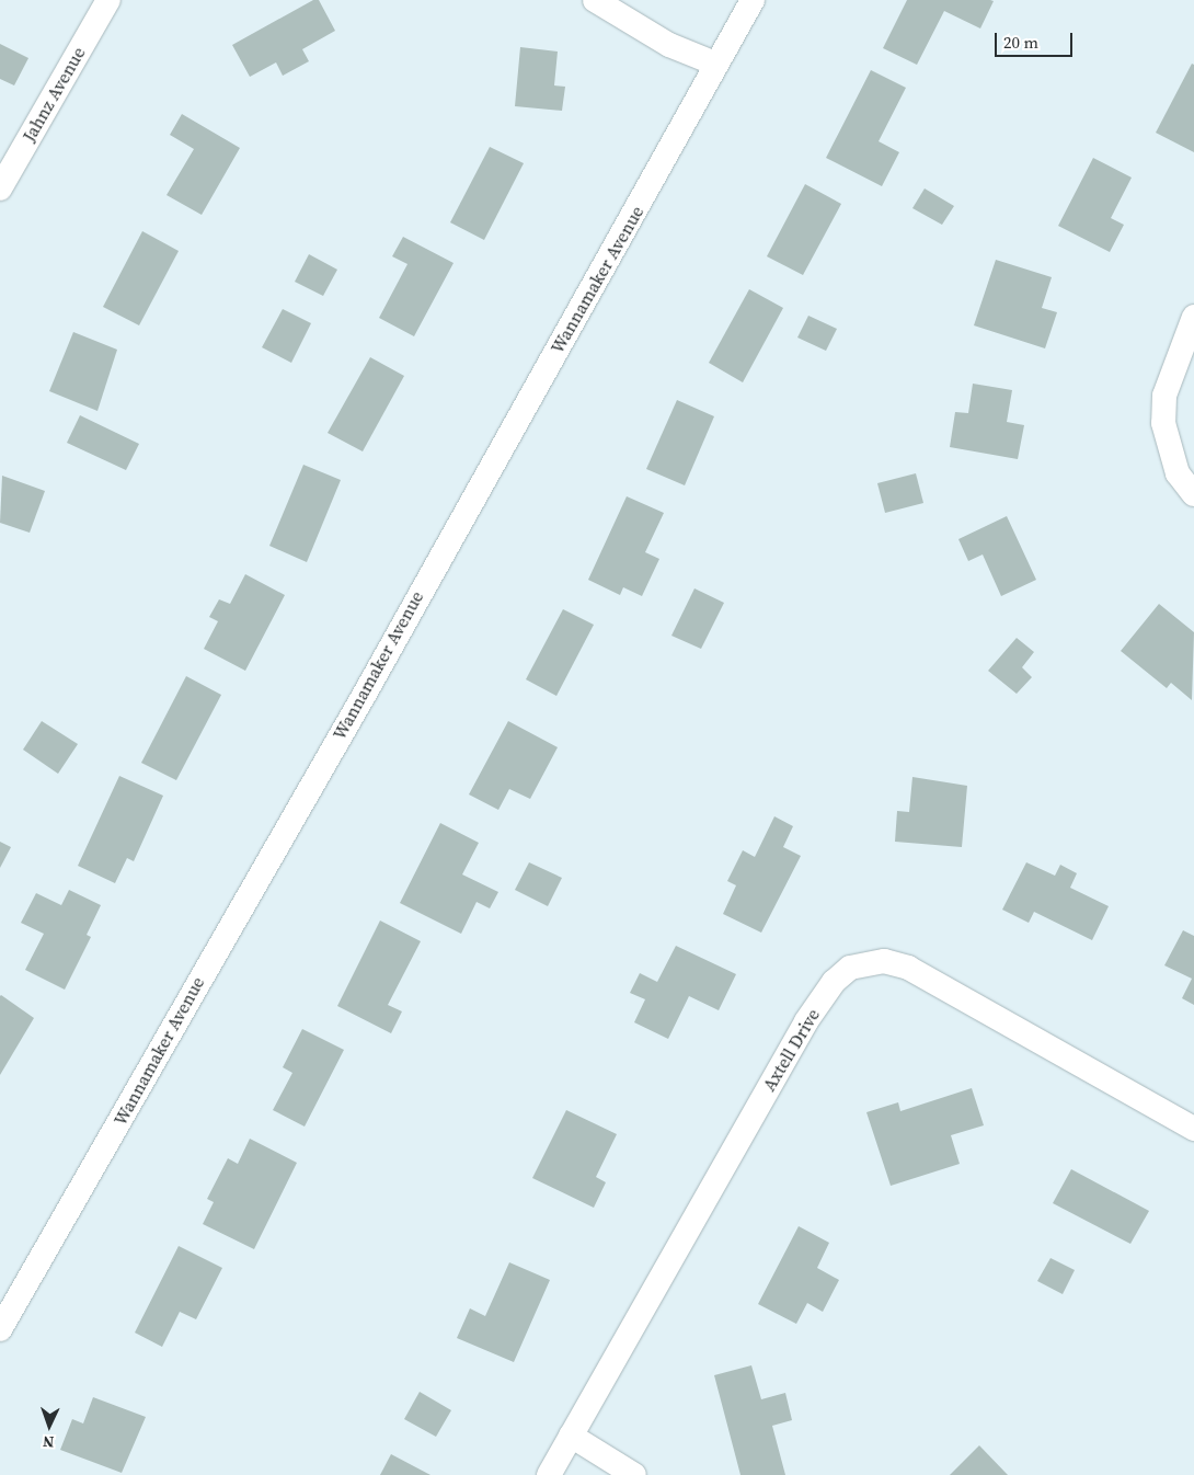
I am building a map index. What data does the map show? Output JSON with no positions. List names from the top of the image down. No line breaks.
{"streets":{"street":["Jahnz Avenue","Wannamaker Avenue","Axtell Drive"]},"scale_bar":"20 m","north":"bottom"}
